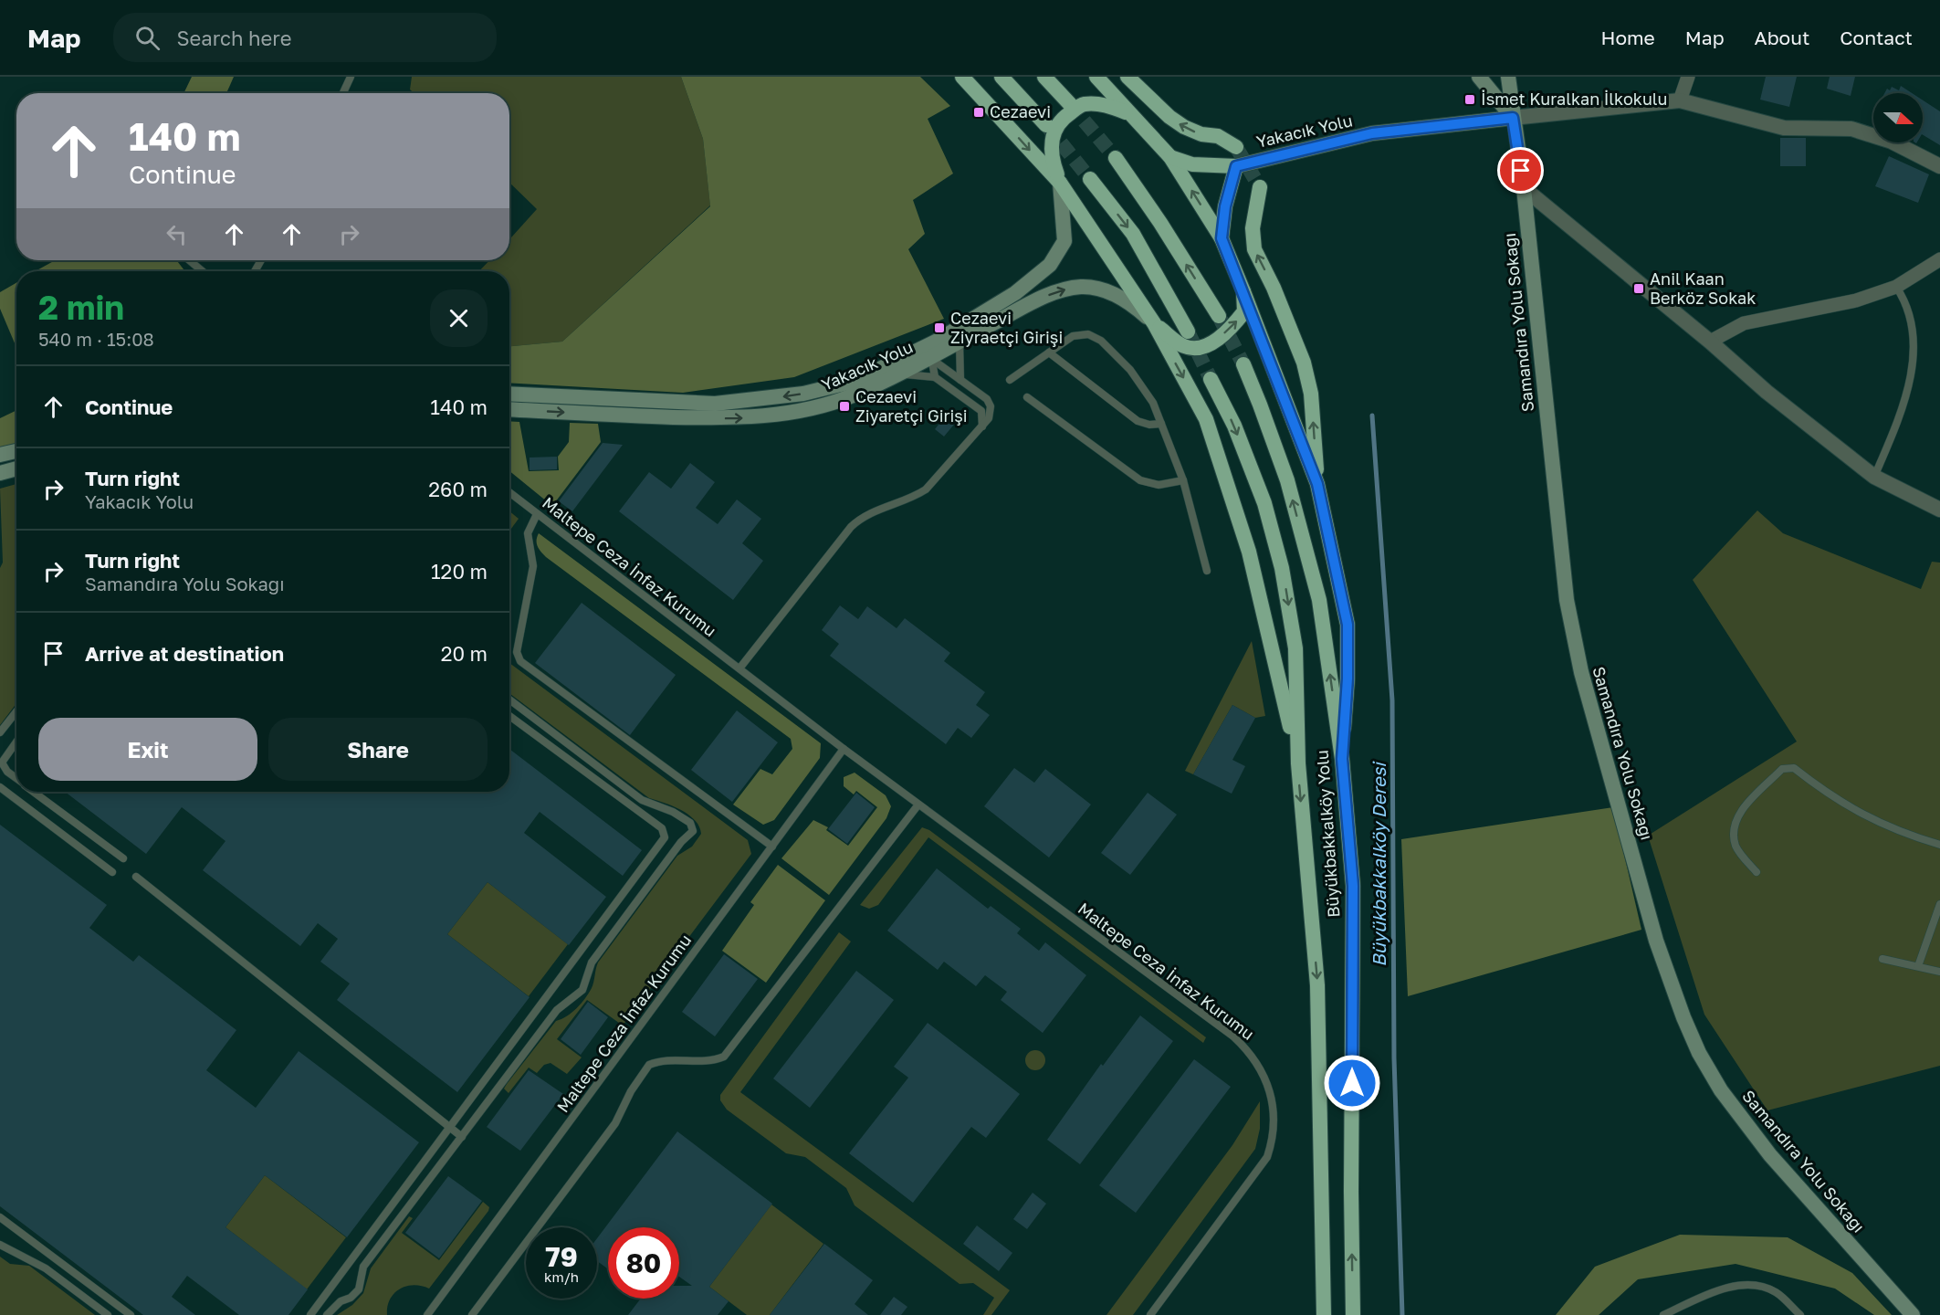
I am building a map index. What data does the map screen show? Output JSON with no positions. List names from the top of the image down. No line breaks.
{"streets":{"highway":["Büyükbakkalköy Yolu"],"main road":["Yakacık Yolu","Samandıra Yolu Sokağı"],"lane":["Maltepe Ceza İnfaz Kurumu"]},"crossings":[["Yakacık Yolu","Samandıra Yolu Sokağı"]],"water":["Büyükbakkalköy Deresi"],"places":{"transit":["İsmet Kuralkan İlkokulu","Cezaevi","Anil Kaan Berköz Sokak","Cezaevi Ziyraetçi Girişi","Cezaevi Ziyaretçi Girişi"]},"north":"right","page":{"header":"Map","search":"Search here","nav":["Home","Map","About","Contact"],"turn":["140 m","Continue"],"heading":["2 min","540 m · 15:08"],"list":[{"name":"Continue","value":"140 m"},{"name":"Turn right","note":"Yakacık Yolu","value":"260 m"},{"name":"Turn right","note":"Samandıra Yolu Sokağı","value":"120 m"},{"name":"Arrive at destination","value":"20 m"}],"buttons":["Exit","Share"],"speed":"79 km/h","limit":"80"}}
